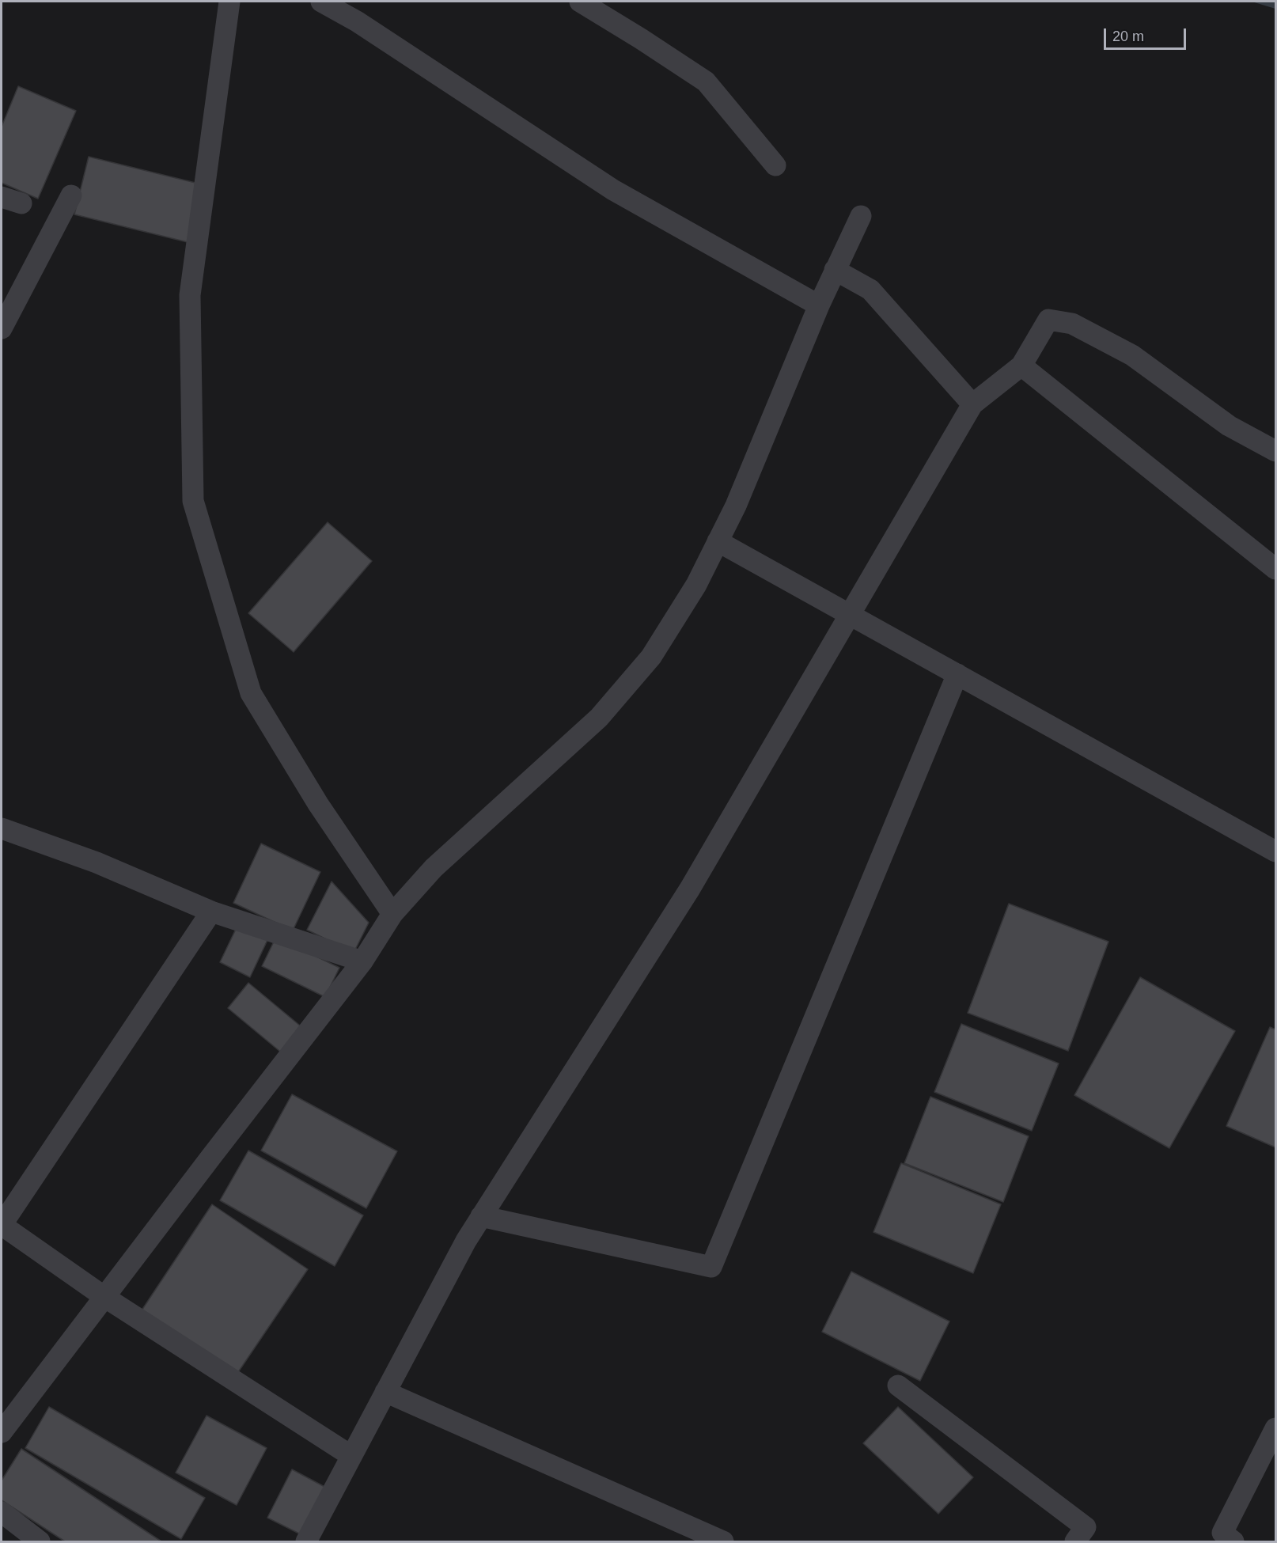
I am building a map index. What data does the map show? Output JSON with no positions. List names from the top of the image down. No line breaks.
{"scale_bar":"20 m"}
